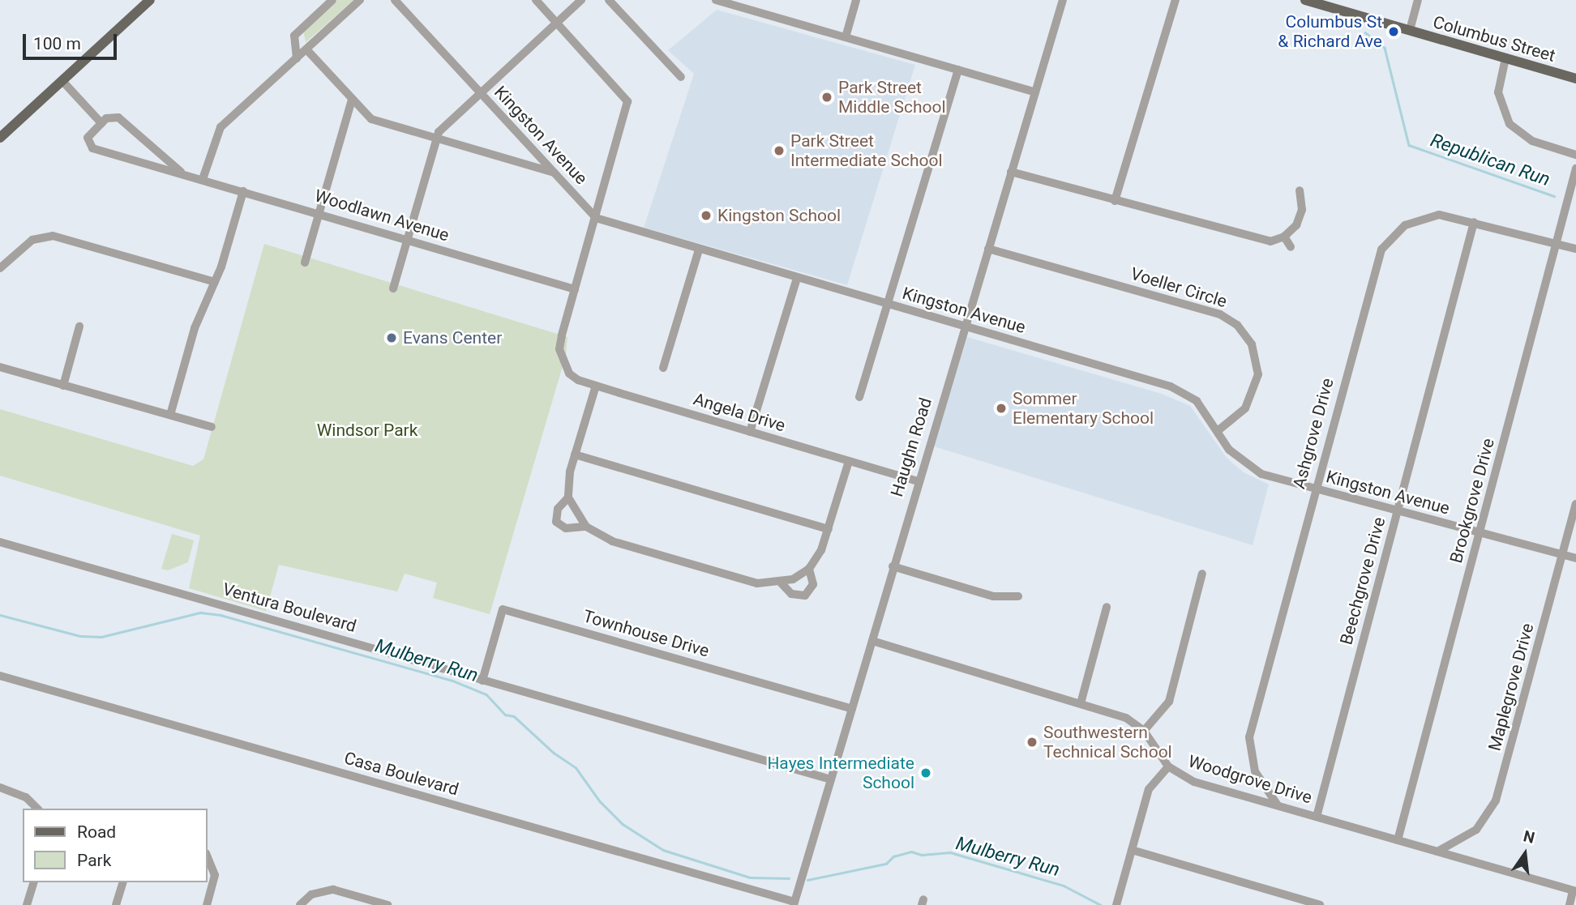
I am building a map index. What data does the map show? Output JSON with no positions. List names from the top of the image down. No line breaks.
{"streets":{"main road":["Columbus Street"],"street":["Kingston Avenue","Woodlawn Avenue","Voeller Circle","Angela Drive","Ashgrove Drive","Haughn Road","Brookgrove Drive","Beechgrove Drive","Ventura Boulevard","Townhouse Drive","Maplegrove Drive","Casa Boulevard","Woodgrove Drive"]},"crossings":[["Kingston Avenue","Voeller Circle"],["Kingston Avenue","Ashgrove Drive"],["Kingston Avenue","Haughn Road"],["Kingston Avenue","Brookgrove Drive"],["Kingston Avenue","Beechgrove Drive"],["Kingston Avenue","Maplegrove Drive"],["Woodlawn Avenue","Angela Drive"],["Voeller Circle","Haughn Road"],["Angela Drive","Haughn Road"],["Ashgrove Drive","Brookgrove Drive"],["Ashgrove Drive","Beechgrove Drive"],["Ashgrove Drive","Woodgrove Drive"],["Haughn Road","Ventura Boulevard"],["Haughn Road","Townhouse Drive"],["Haughn Road","Casa Boulevard"],["Haughn Road","Woodgrove Drive"],["Brookgrove Drive","Woodgrove Drive"],["Beechgrove Drive","Woodgrove Drive"],["Ventura Boulevard","Townhouse Drive"],["Maplegrove Drive","Woodgrove Drive"]],"water":["Republican Run","Mulberry Run"],"parks":["Windsor Park"],"places":["Columbus St & Richard Ave","Park Street Middle School","Park Street Intermediate School","Kingston School","Evans Center","Sommer Elementary School","Southwestern Technical School","Hayes Intermediate School"],"legend":["Road","Park"],"scale_bar":"100 m","north":"top"}
